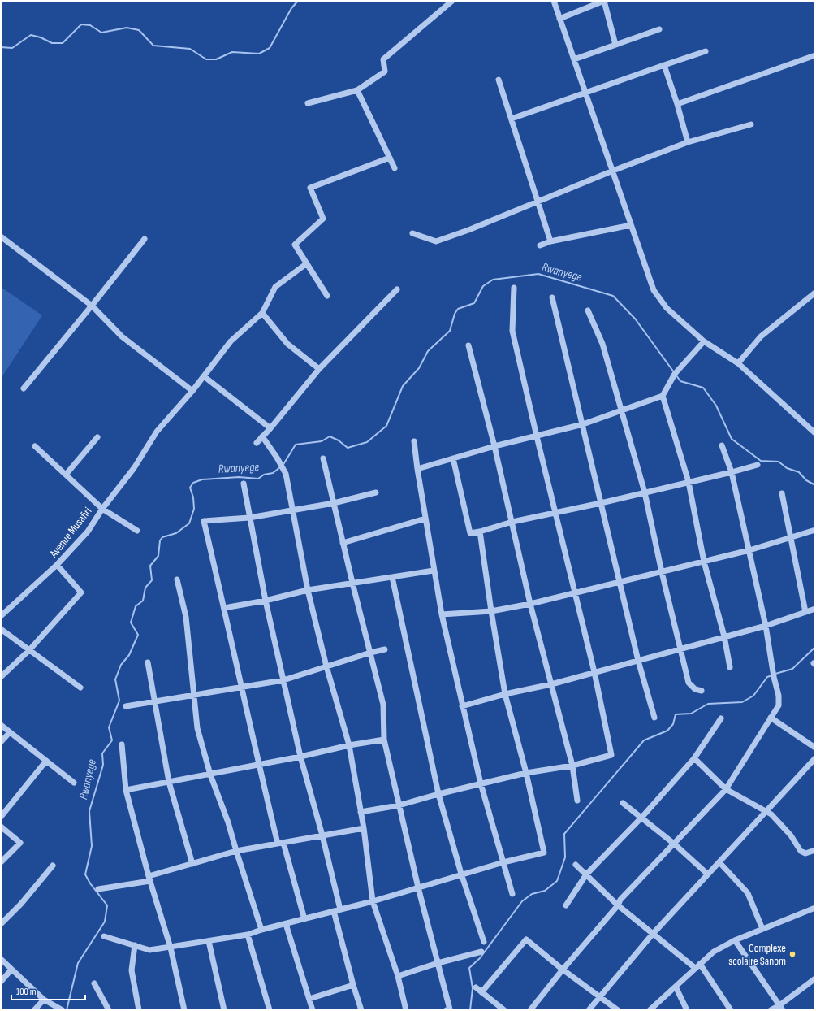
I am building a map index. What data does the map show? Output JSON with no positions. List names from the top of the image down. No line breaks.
{"streets":{"street":["Avenue Musafiri"]},"water":["Rwanyege"],"places":["Complexe scolaire Sanom"],"scale_bar":"100 m"}
